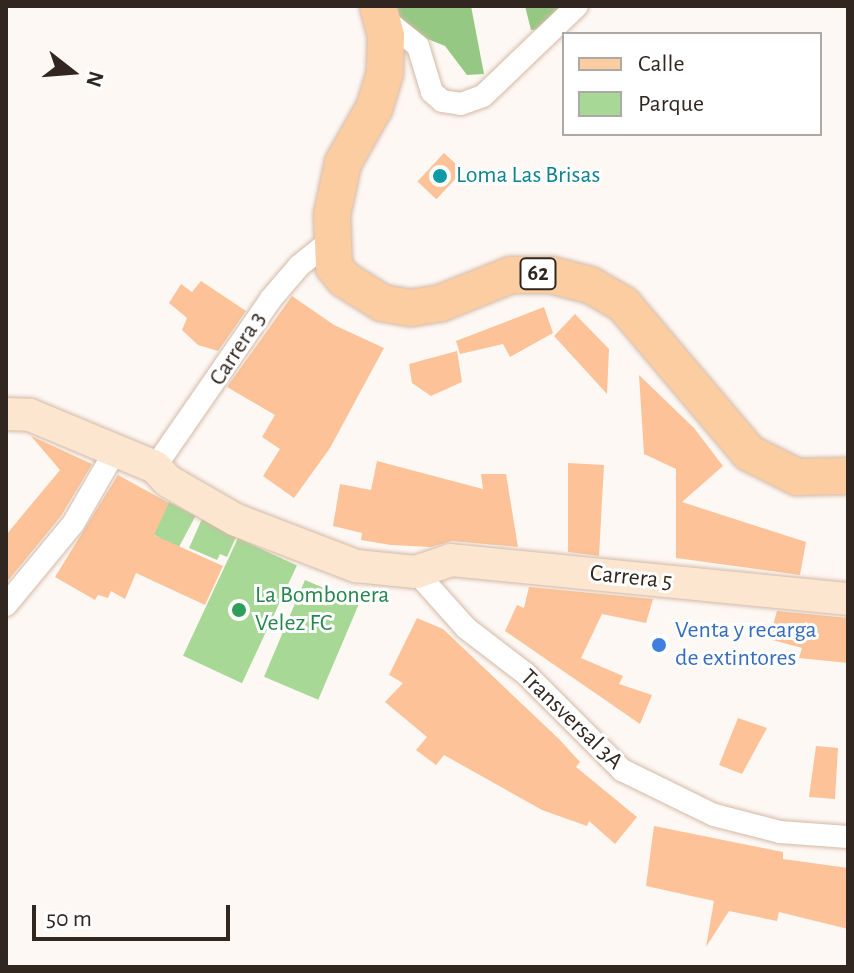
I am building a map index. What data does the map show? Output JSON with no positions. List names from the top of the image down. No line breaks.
{"streets":{"main road":["62"],"street":["Carrera 3","Carrera 5","Transversal 3A"]},"crossings":[["62","Carrera 3"],["Carrera 5","Transversal 3A"]],"places":["Loma Las Brisas","La Bombonera Velez FC","Venta y recarga de extintores"],"legend":["Calle","Parque"],"scale_bar":"50 m","north":"right"}
